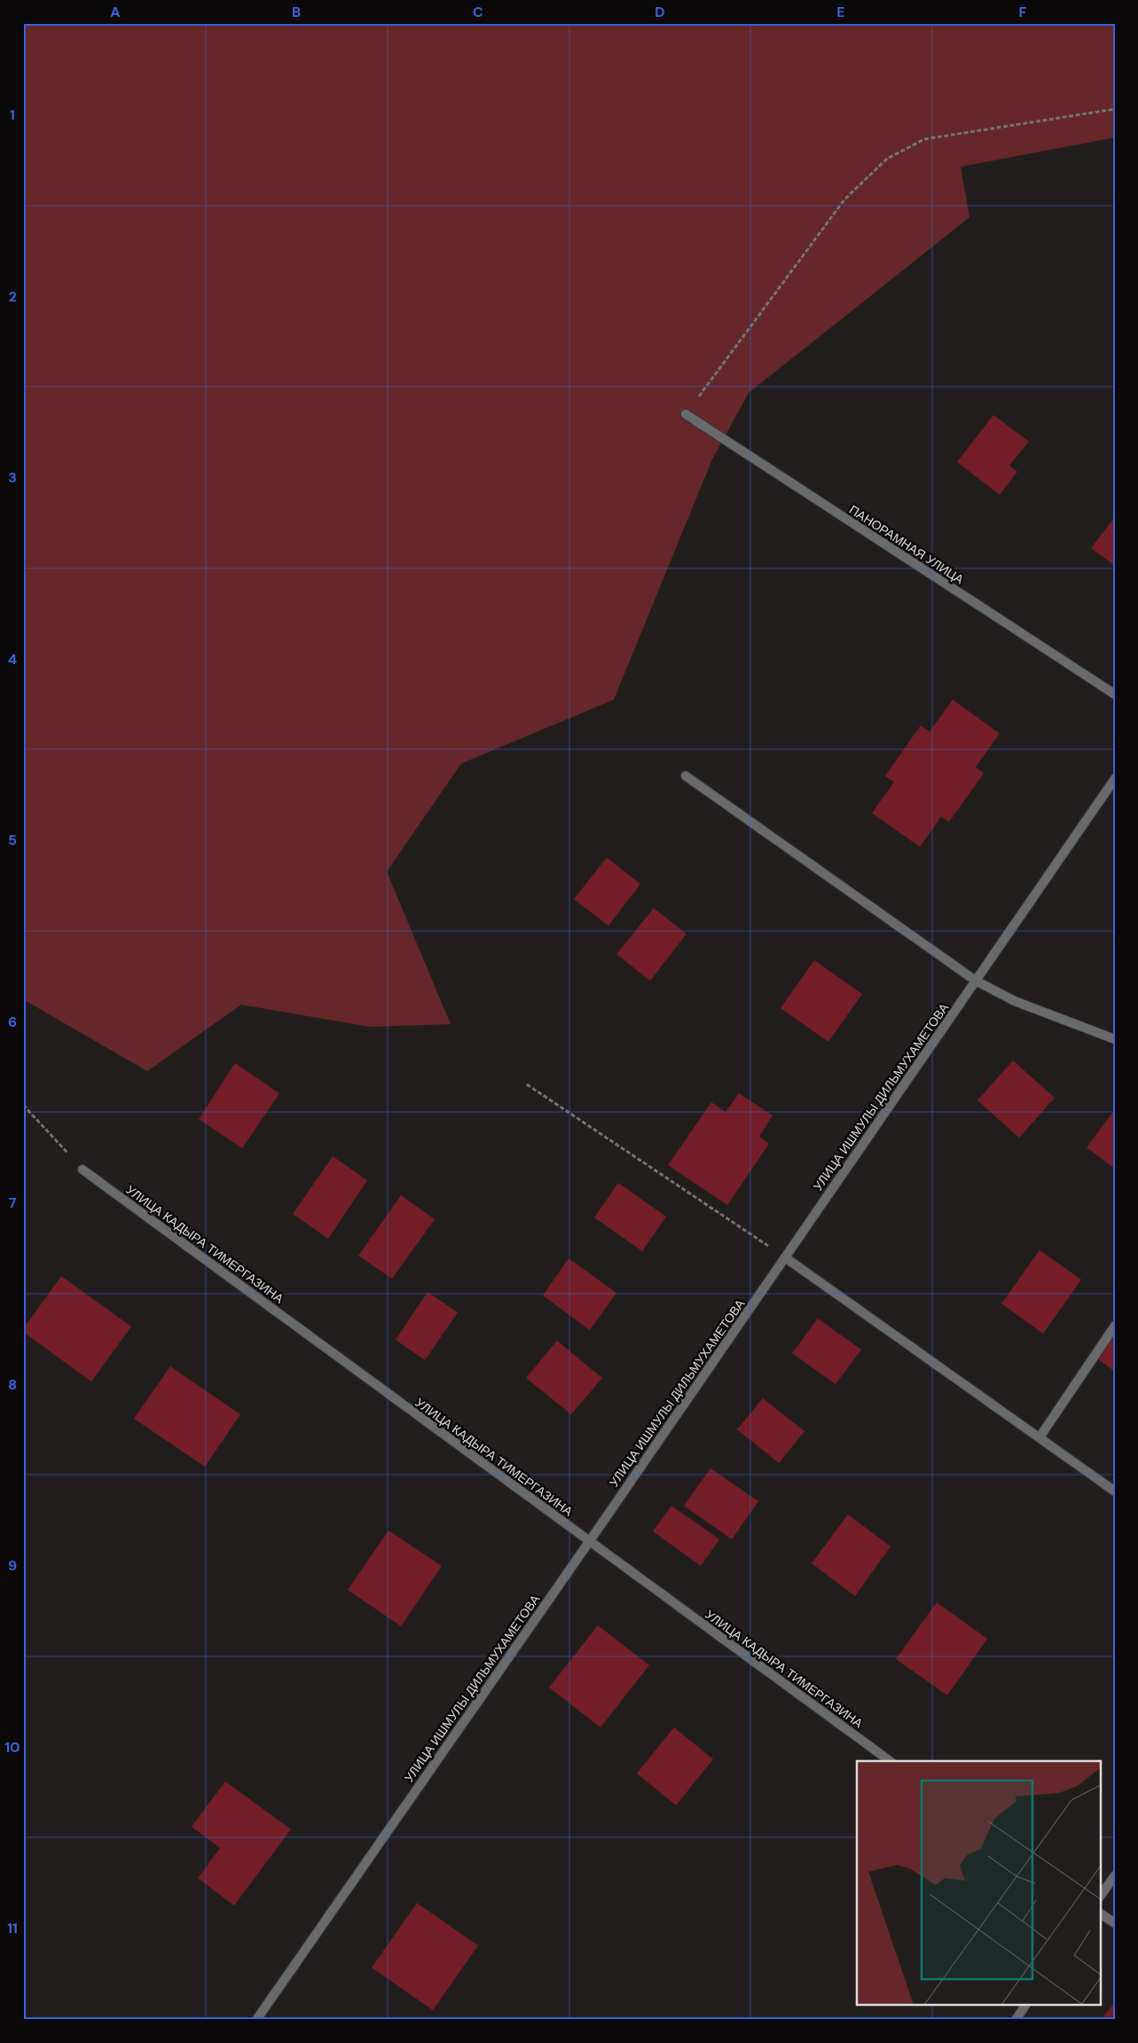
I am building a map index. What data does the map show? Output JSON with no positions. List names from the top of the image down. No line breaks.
{"streets":{"street":["ПАНОРАМНАЯ УЛИЦА","УЛИЦА ИШМУЛЫ ДИЛЬМУХАМЕТОВА","УЛИЦА КАДЫРА ТИМЕРГАЗИНА"]},"crossings":[["УЛИЦА ИШМУЛЫ ДИЛЬМУХАМЕТОВА","УЛИЦА КАДЫРА ТИМЕРГАЗИНА"]],"grid":{"columns":["A","B","C","D","E","F"],"rows":["1","2","3","4","5","6","7","8","9","10","11"]}}
